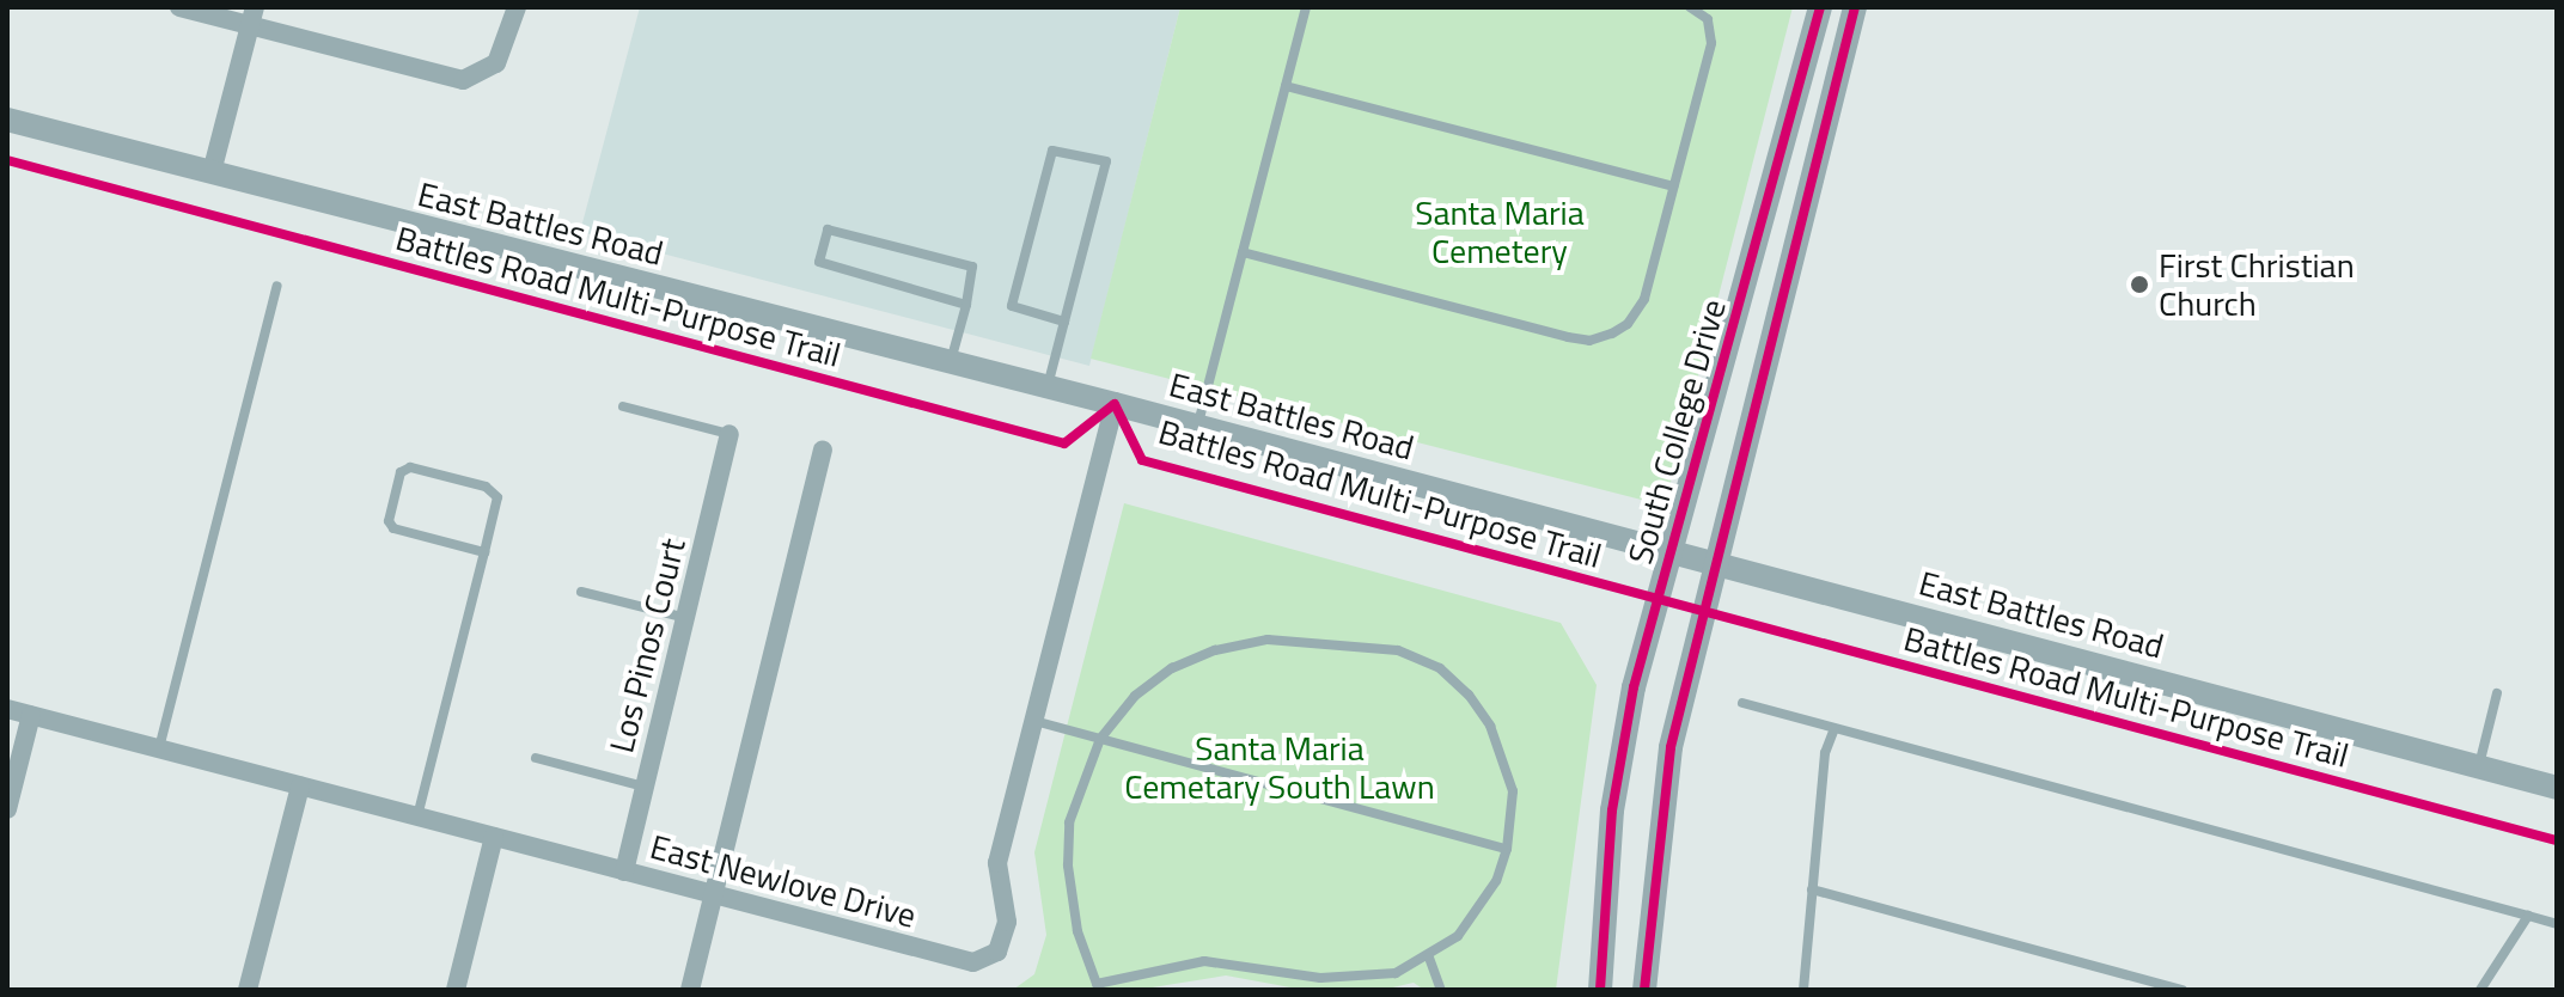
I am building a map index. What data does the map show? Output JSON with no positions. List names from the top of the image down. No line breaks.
{"streets":{"street":["East Battles Road","South College Drive","Los Pinos Court","East Newlove Drive"],"cycle path":["Battles Road Multi-Purpose Trail"]},"crossings":[["East Battles Road","South College Drive"],["East Battles Road","East Newlove Drive"],["Los Pinos Court","East Newlove Drive"]],"parks":["Santa Maria Cemetery","Santa Maria Cemetary South Lawn"],"places":["First Christian Church"]}
